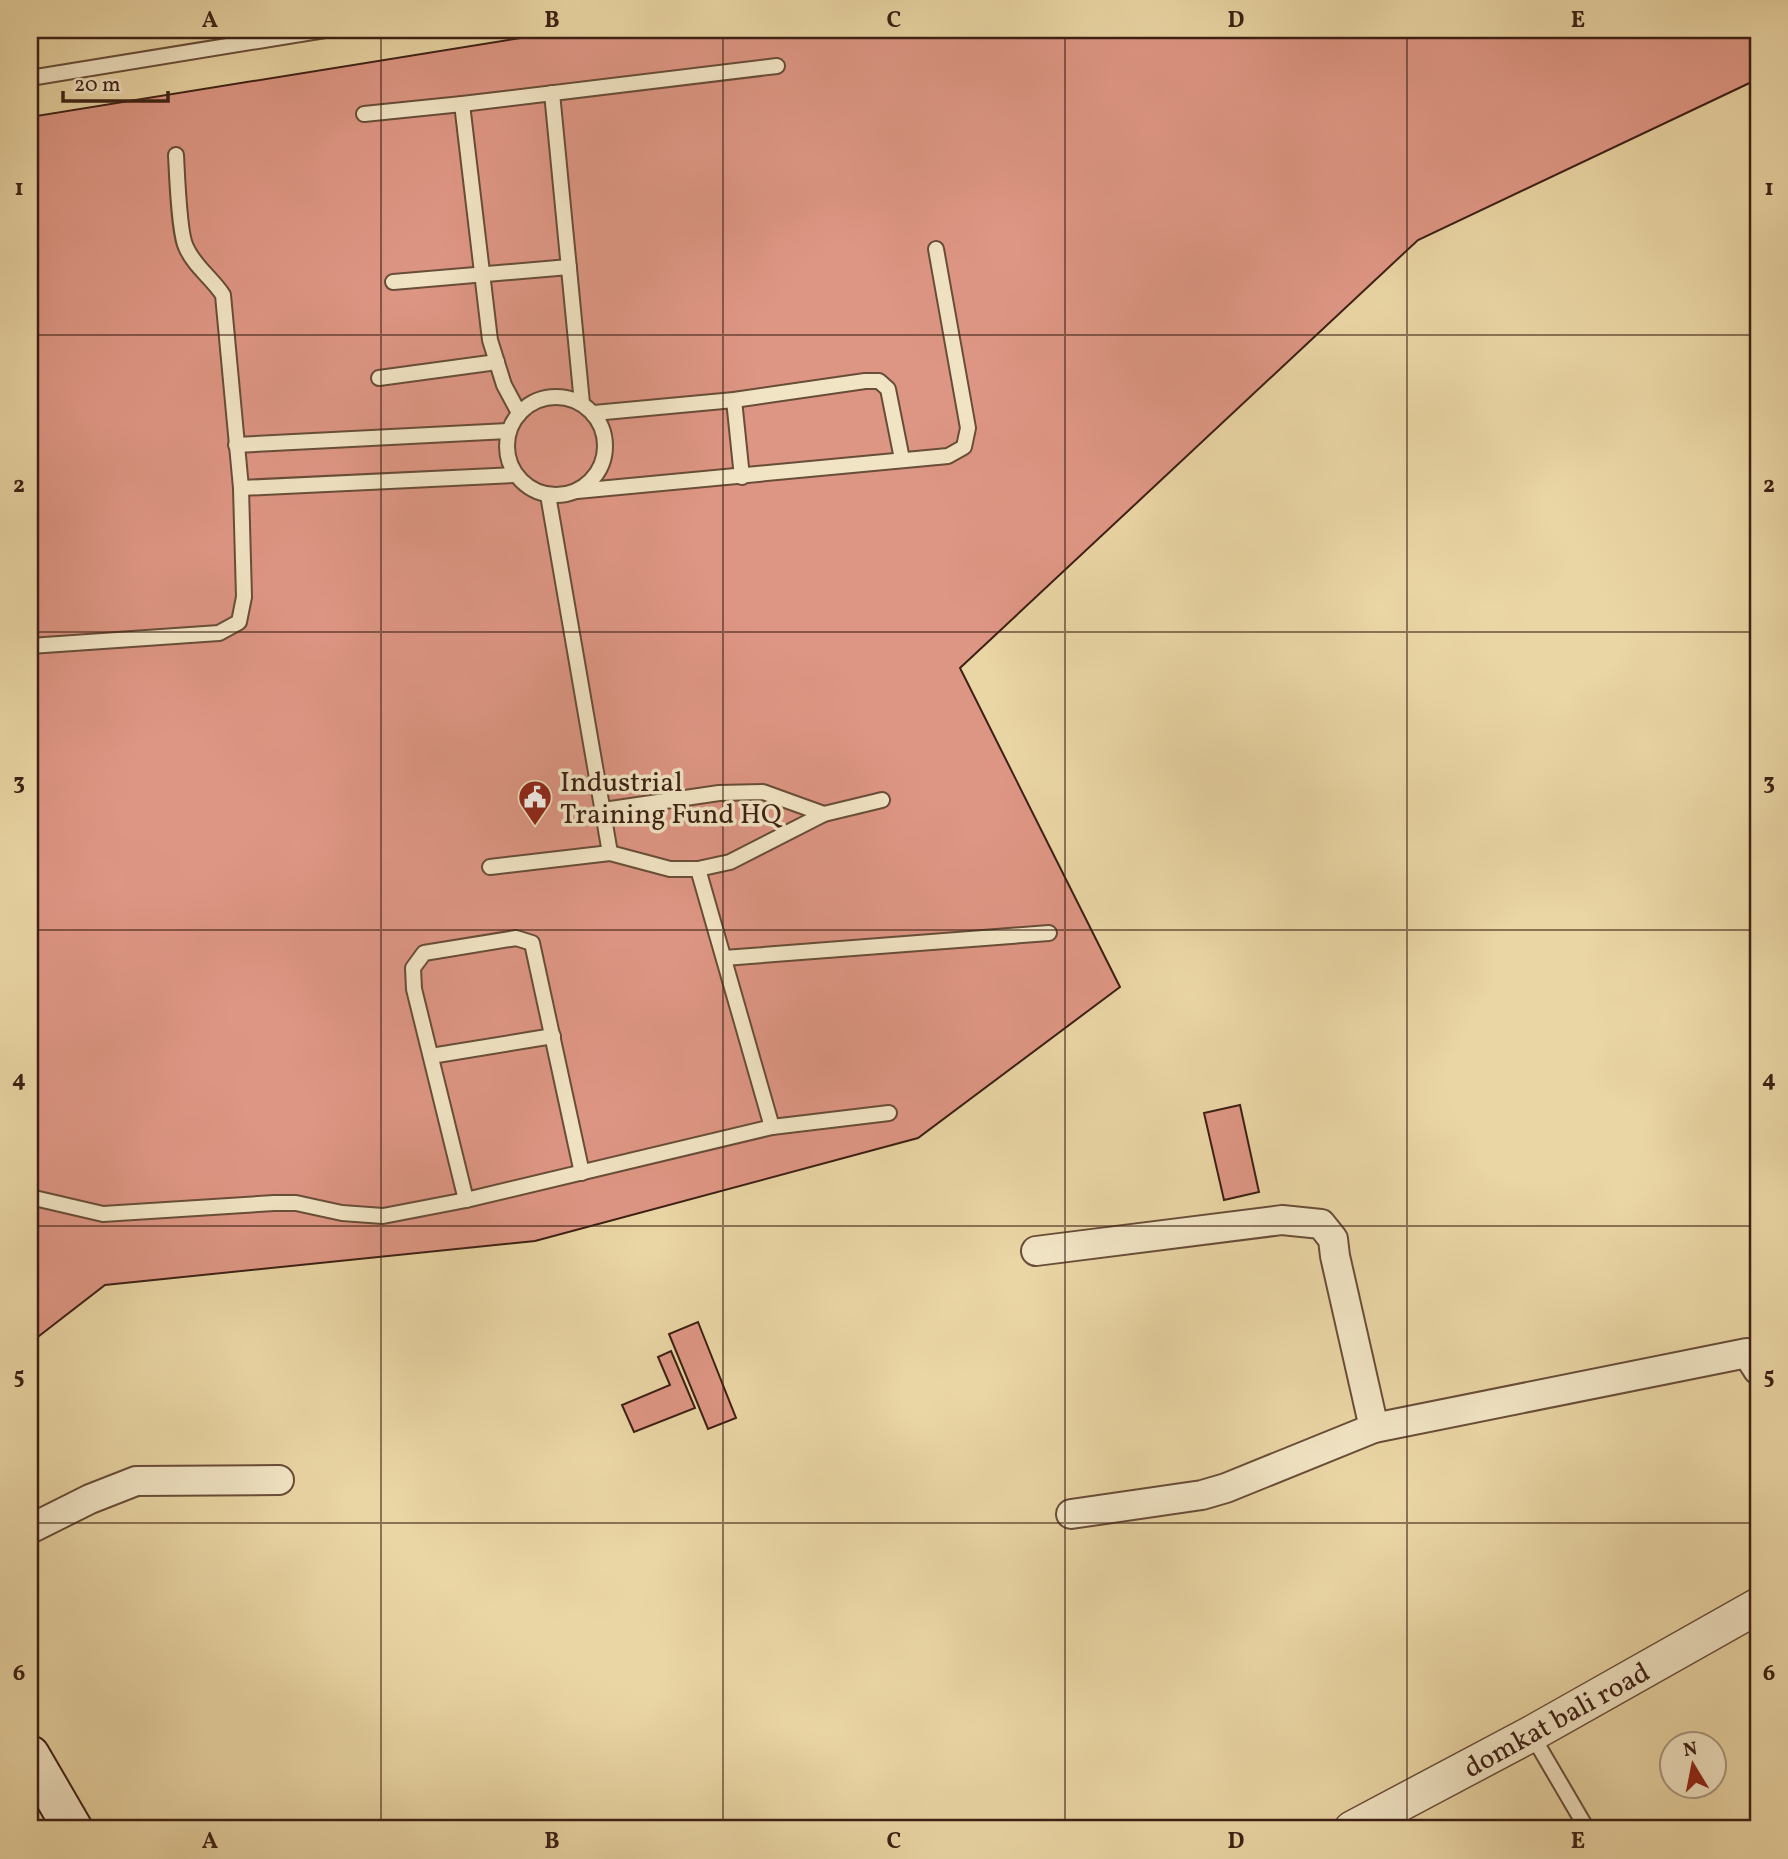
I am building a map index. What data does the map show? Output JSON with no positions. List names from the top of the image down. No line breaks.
{"streets":{"street":["domkat bali road"]},"places":{"public building":["Industrial Training Fund HQ"]},"scale_bar":"20 m","north":"top","grid":{"columns":["A","B","C","D","E"],"rows":["1","2","3","4","5","6"]}}
